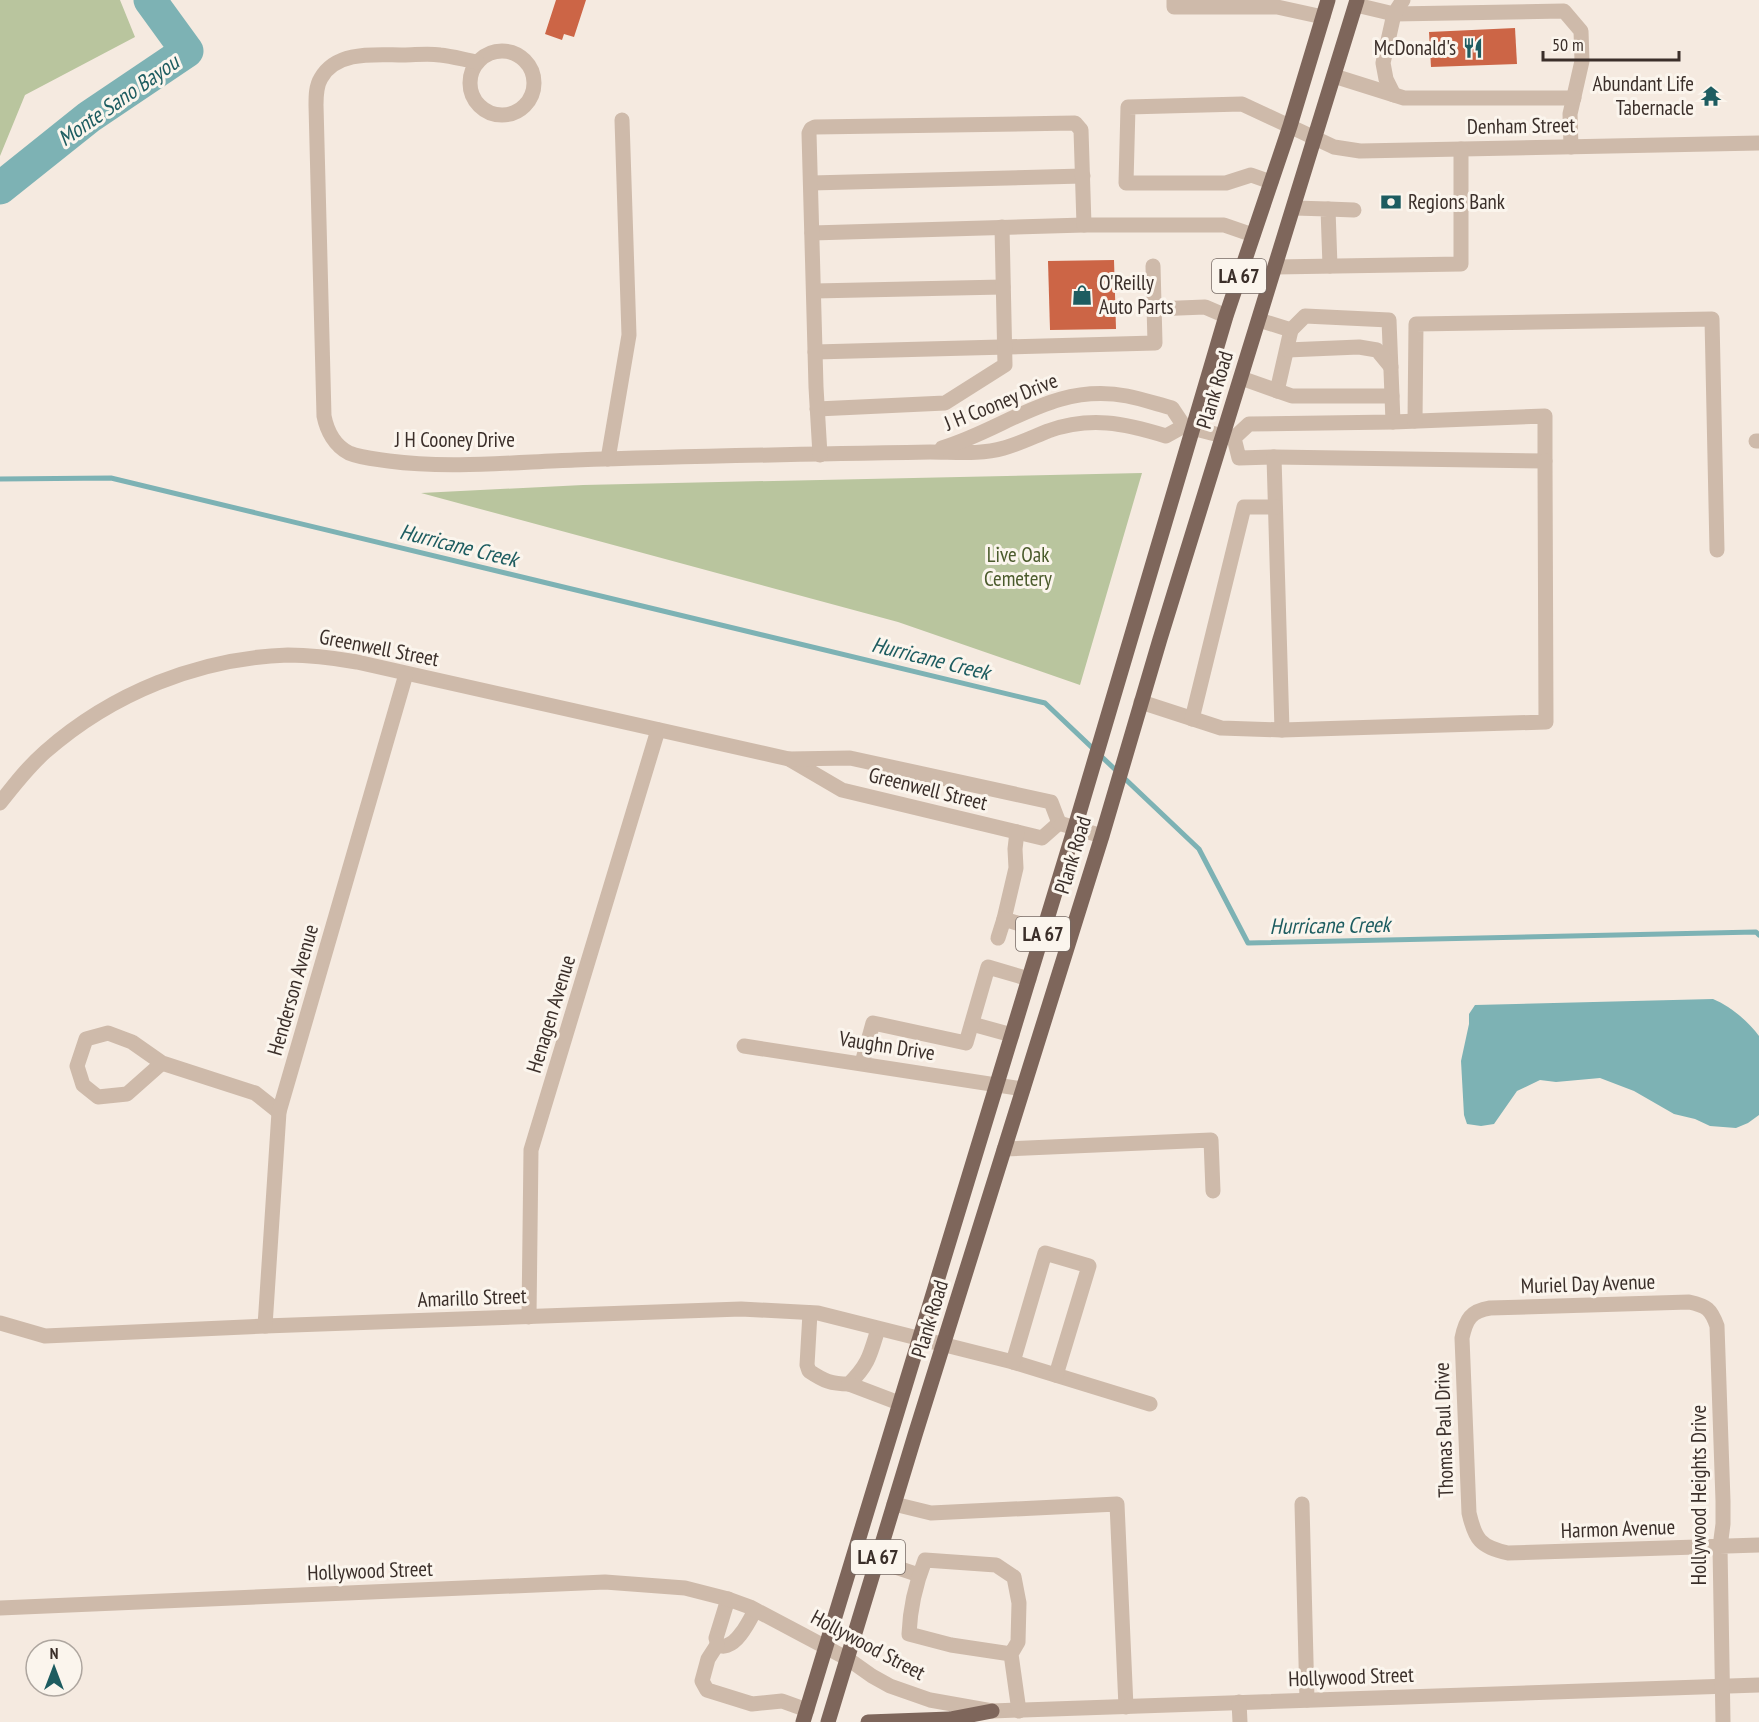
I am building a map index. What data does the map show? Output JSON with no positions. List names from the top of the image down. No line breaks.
{"streets":{"main road":["LA 67","Plank Road"],"street":["Denham Street","J H Cooney Drive","Greenwell Street","Henderson Avenue","Henagen Avenue","Vaughn Drive","Muriel Day Avenue","Amarillo Street","Thomas Paul Drive","Hollywood Heights Drive","Harmon Avenue","Hollywood Street"]},"crossings":[["Denham Street","Plank Road"],["Plank Road","J H Cooney Drive"],["Plank Road","Vaughn Drive"],["Plank Road","Amarillo Street"],["Plank Road","Hollywood Street"],["Greenwell Street","Henderson Avenue"],["Greenwell Street","Henagen Avenue"],["Henderson Avenue","Amarillo Street"],["Henagen Avenue","Amarillo Street"],["Muriel Day Avenue","Thomas Paul Drive"],["Muriel Day Avenue","Hollywood Heights Drive"],["Thomas Paul Drive","Harmon Avenue"],["Hollywood Heights Drive","Harmon Avenue"],["Hollywood Heights Drive","Hollywood Street"]],"water":["Monte Sano Bayou","Hurricane Creek"],"parks":["Live Oak Cemetery"],"places":{"restaurant":["McDonald's"],"temple":["Abundant Life Tabernacle"],"bank":["Regions Bank"],"shop":["O'Reilly Auto Parts"]},"scale_bar":"50 m","north":"top"}
